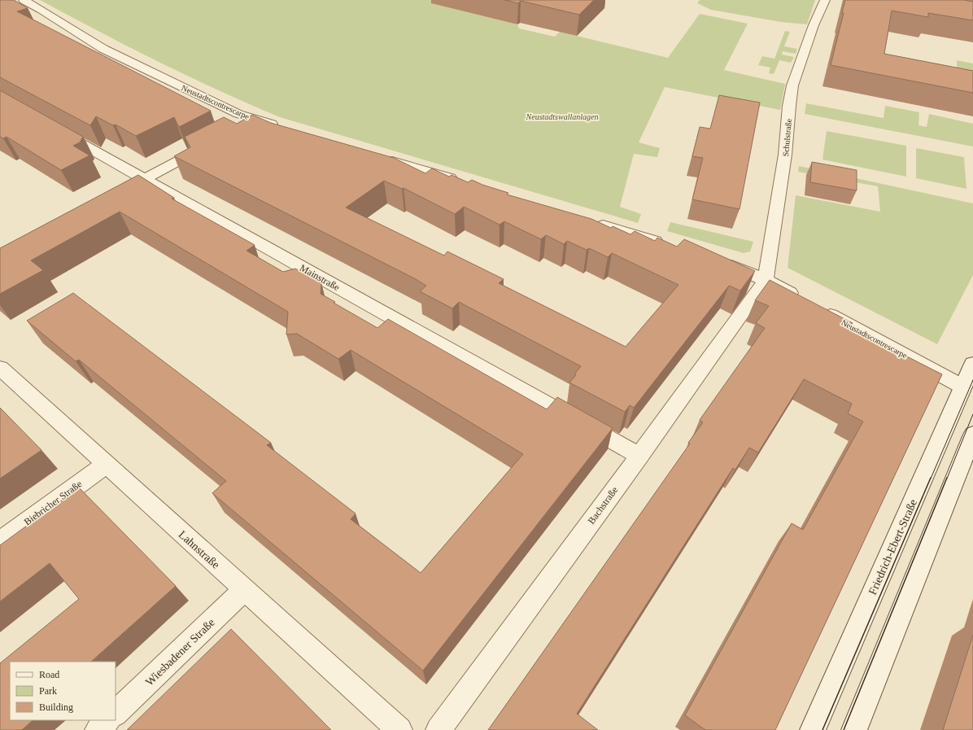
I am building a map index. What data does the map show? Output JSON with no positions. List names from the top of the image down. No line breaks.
{"streets":{"street":["Neustadtscontrescarpe","Schulstraße","Mainstraße","Biebricher Straße","Bachstraße","Friedrich-Ebert-Straße","Lahnstraße","Wiesbadener Straße"]},"crossings":[["Neustadtscontrescarpe","Schulstraße"],["Neustadtscontrescarpe","Bachstraße"],["Neustadtscontrescarpe","Friedrich-Ebert-Straße"],["Schulstraße","Bachstraße"],["Mainstraße","Bachstraße"],["Biebricher Straße","Lahnstraße"],["Lahnstraße","Wiesbadener Straße"]],"parks":["Neustadtswallanlagen"],"legend":["Road","Park","Building"]}
